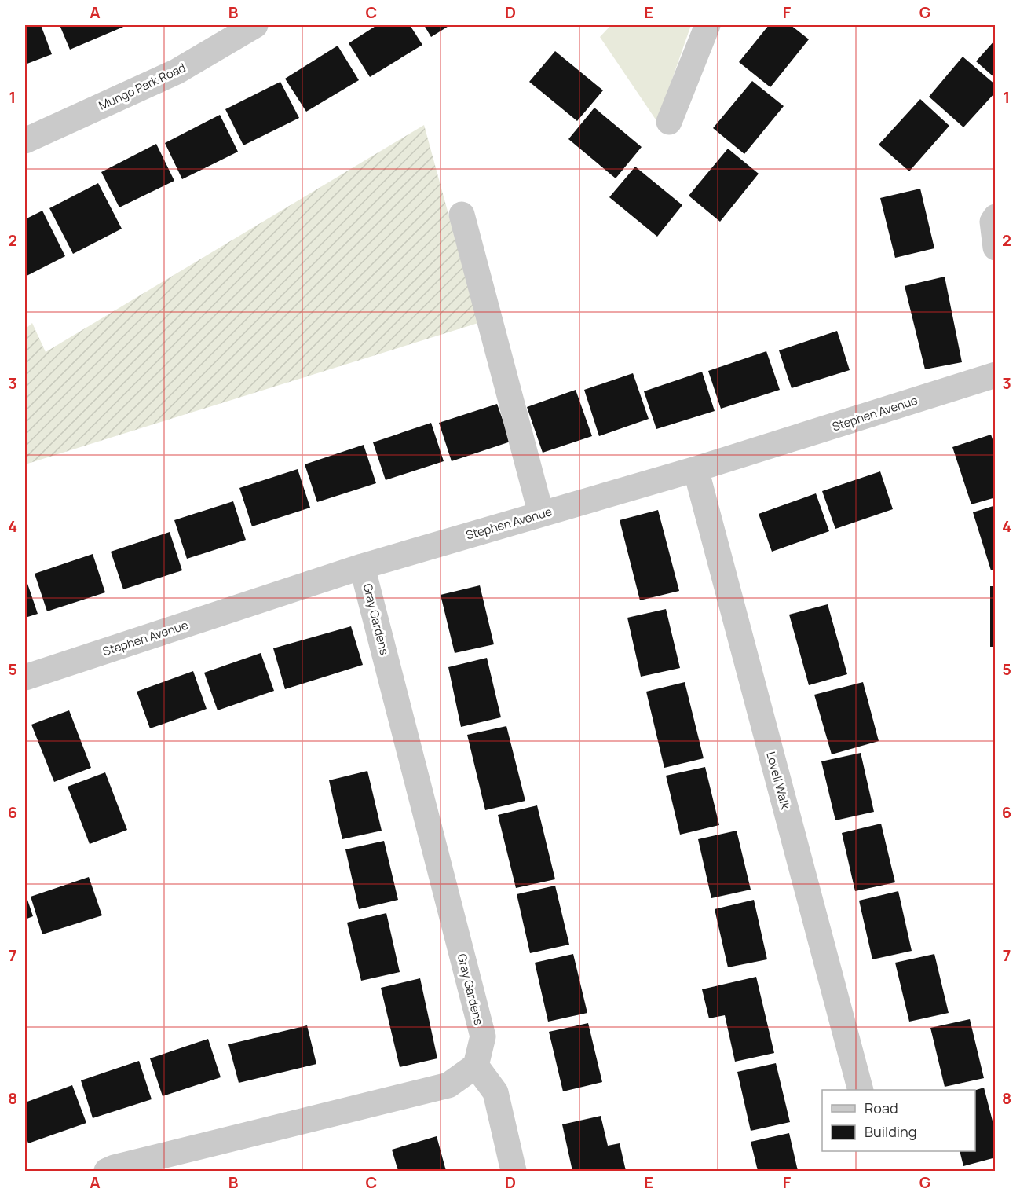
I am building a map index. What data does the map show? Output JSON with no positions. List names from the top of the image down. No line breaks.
{"streets":{"street":["Mungo Park Road","Stephen Avenue","Gray Gardens","Lovell Walk"]},"crossings":[["Stephen Avenue","Gray Gardens"],["Stephen Avenue","Lovell Walk"]],"legend":["Road","Building"],"grid":{"columns":["A","B","C","D","E","F","G"],"rows":["1","2","3","4","5","6","7","8"]}}
